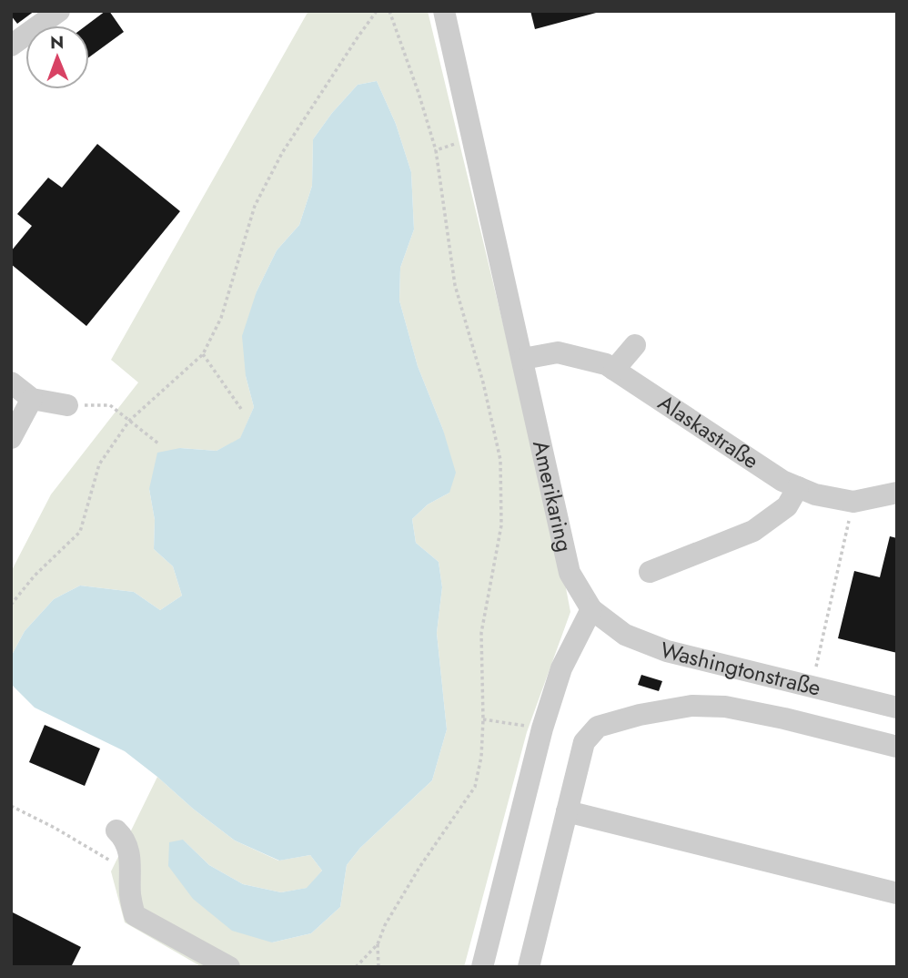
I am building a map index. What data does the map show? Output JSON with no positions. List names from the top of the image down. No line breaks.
{"streets":{"street":["Alaskastraße","Amerikaring","Washingtonstraße"]},"crossings":[["Alaskastraße","Amerikaring"],["Amerikaring","Washingtonstraße"]],"north":"top"}
